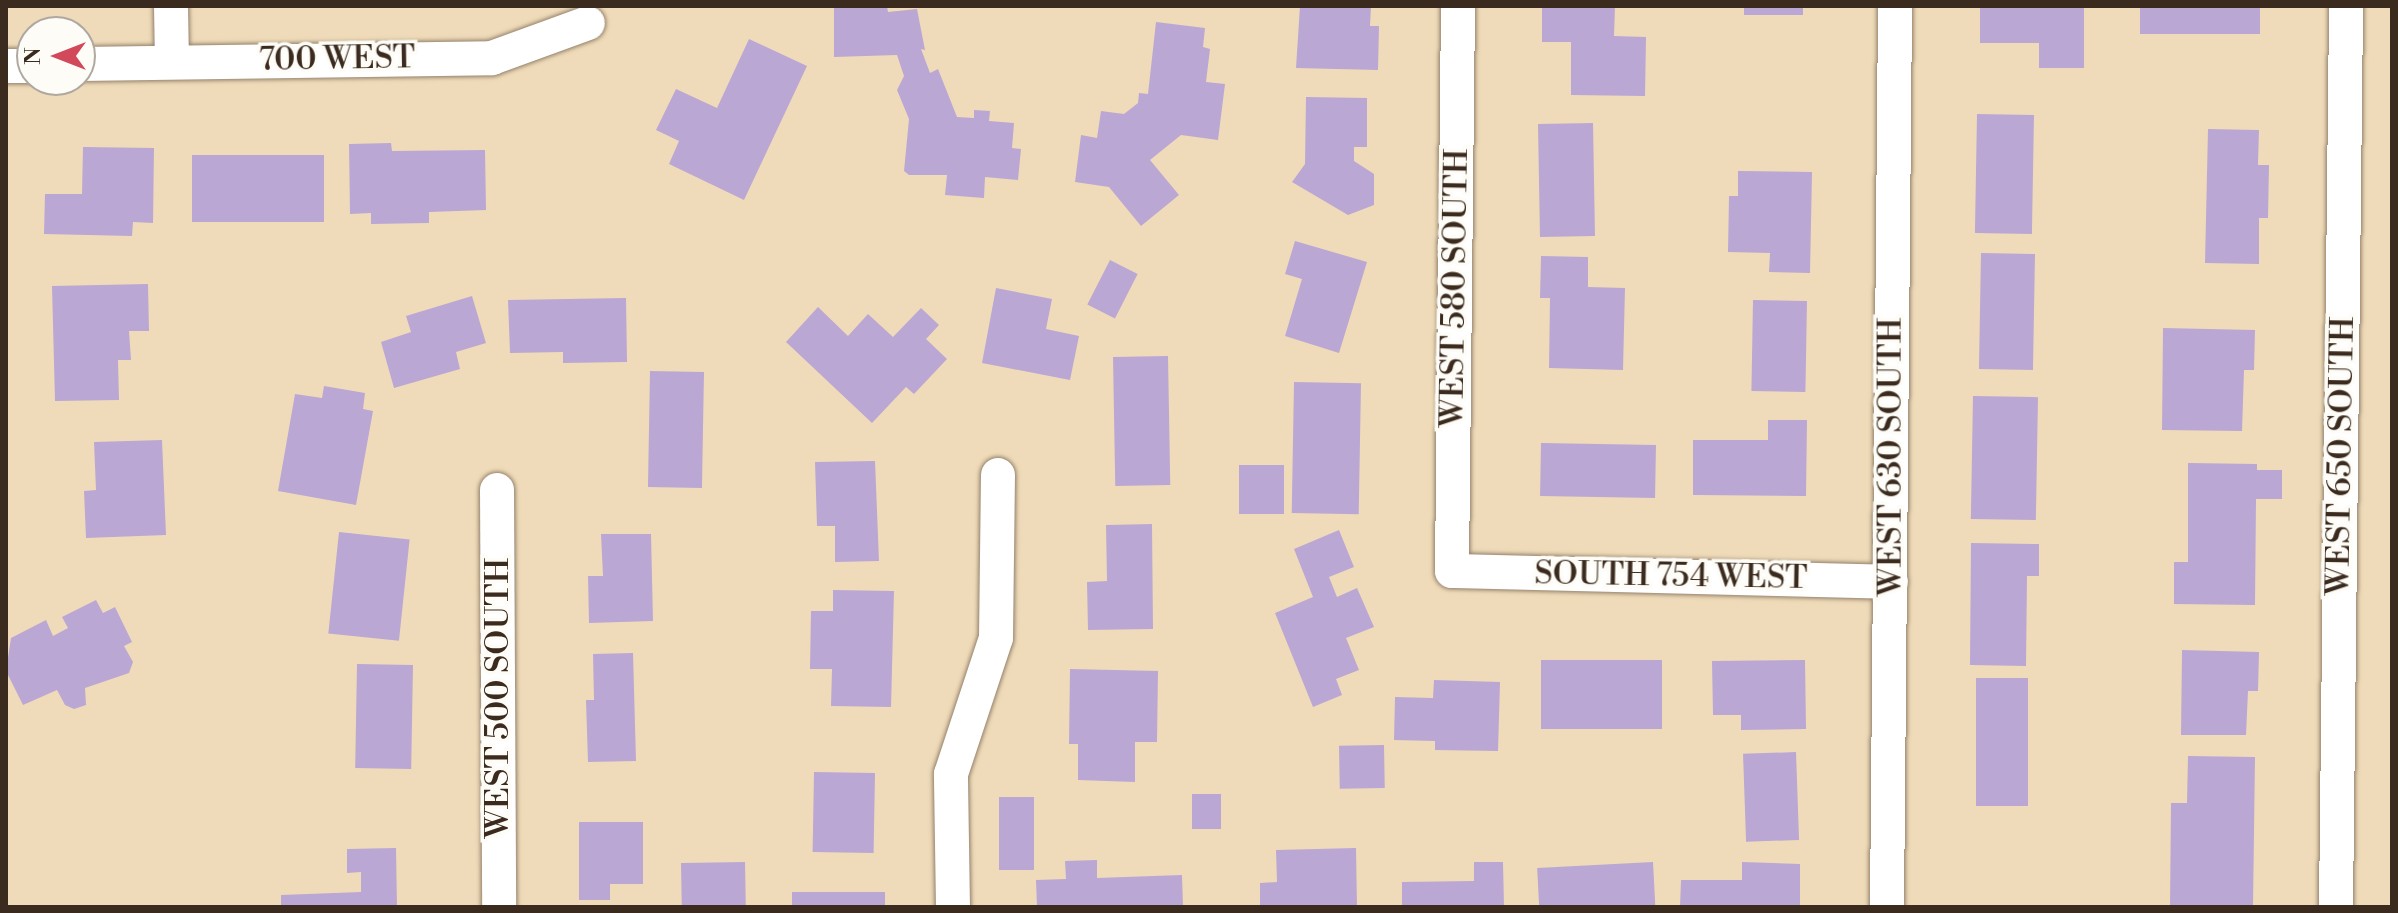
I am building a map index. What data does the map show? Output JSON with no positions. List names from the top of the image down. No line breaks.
{"streets":{"street":["700 WEST","WEST 580 SOUTH","WEST 650 SOUTH","WEST 630 SOUTH","SOUTH 754 WEST","WEST 500 SOUTH"]},"crossings":[["WEST 580 SOUTH","SOUTH 754 WEST"],["WEST 630 SOUTH","SOUTH 754 WEST"]],"north":"left"}
